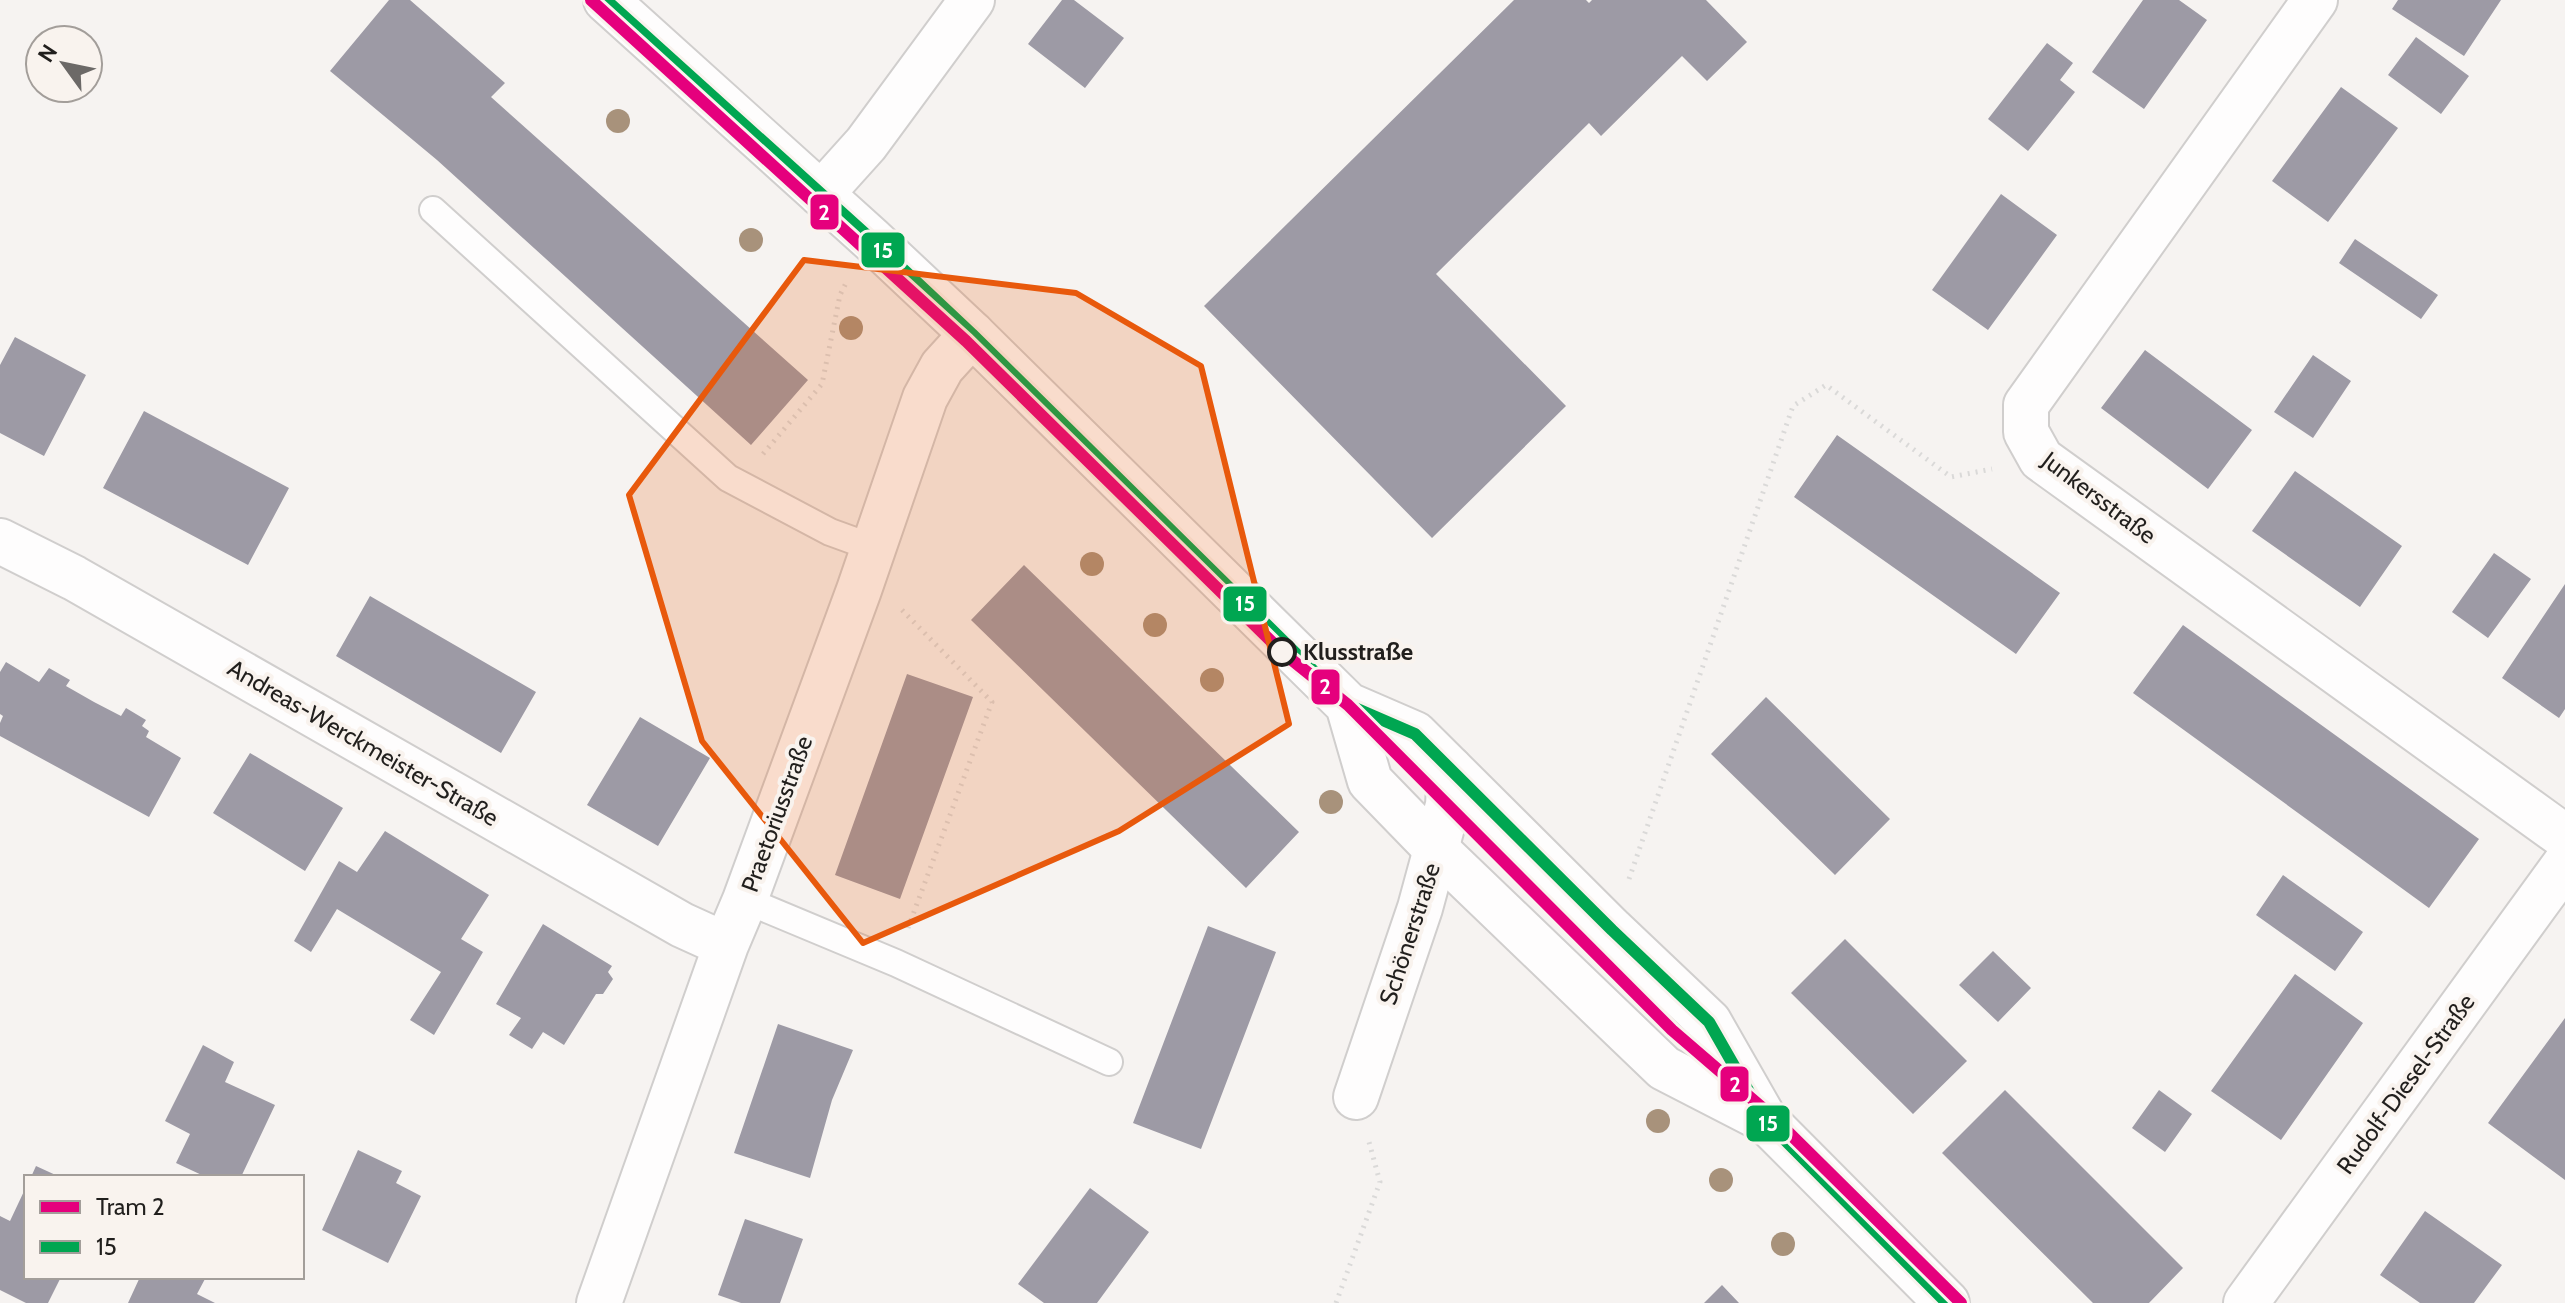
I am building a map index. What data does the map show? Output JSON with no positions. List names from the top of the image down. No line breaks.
{"streets":{"street":["Junkersstraße","Andreas-Werckmeister-Straße","Praetoriusstraße","Schönerstraße","Rudolf-Diesel-Straße"]},"crossings":[["Andreas-Werckmeister-Straße","Praetoriusstraße"]],"places":["Klusstraße"],"lines":["tram line 2","transit line 15"],"legend":["Tram 2","15"],"north":"top left"}
